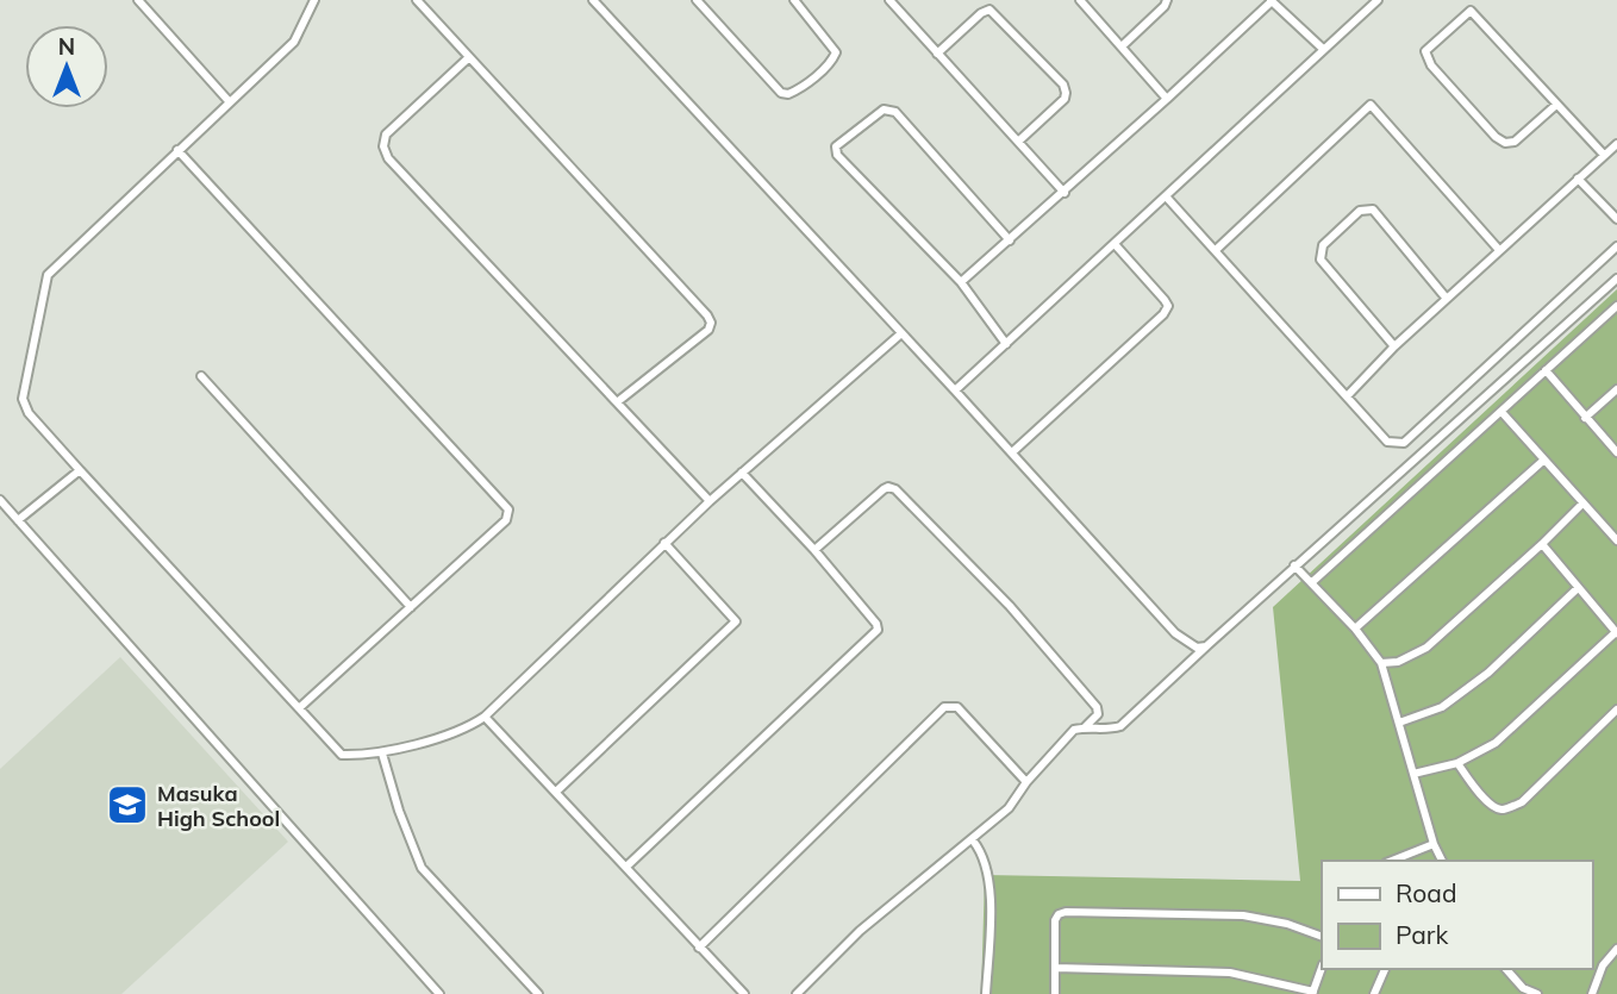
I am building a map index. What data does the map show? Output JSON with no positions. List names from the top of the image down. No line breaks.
{"places":{"school or university":["Masuka High School"]},"legend":["Road","Park"],"north":"top"}
